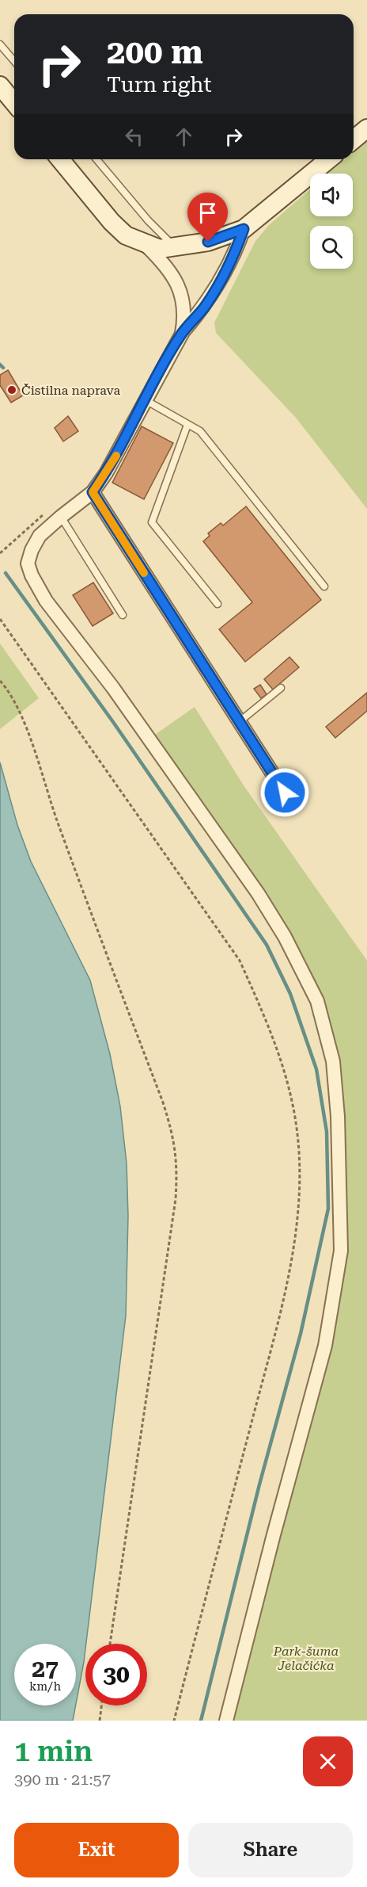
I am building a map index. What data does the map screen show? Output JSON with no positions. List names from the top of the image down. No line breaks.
{"parks":["Park-šuma Jelačićka"],"places":["Čistilna naprava"],"page":{"turn":["200 m","Turn right"],"speed":"27 km/h","limit":"30","heading":["1 min","390 m · 21:57"],"buttons":["Exit","Share"]}}
